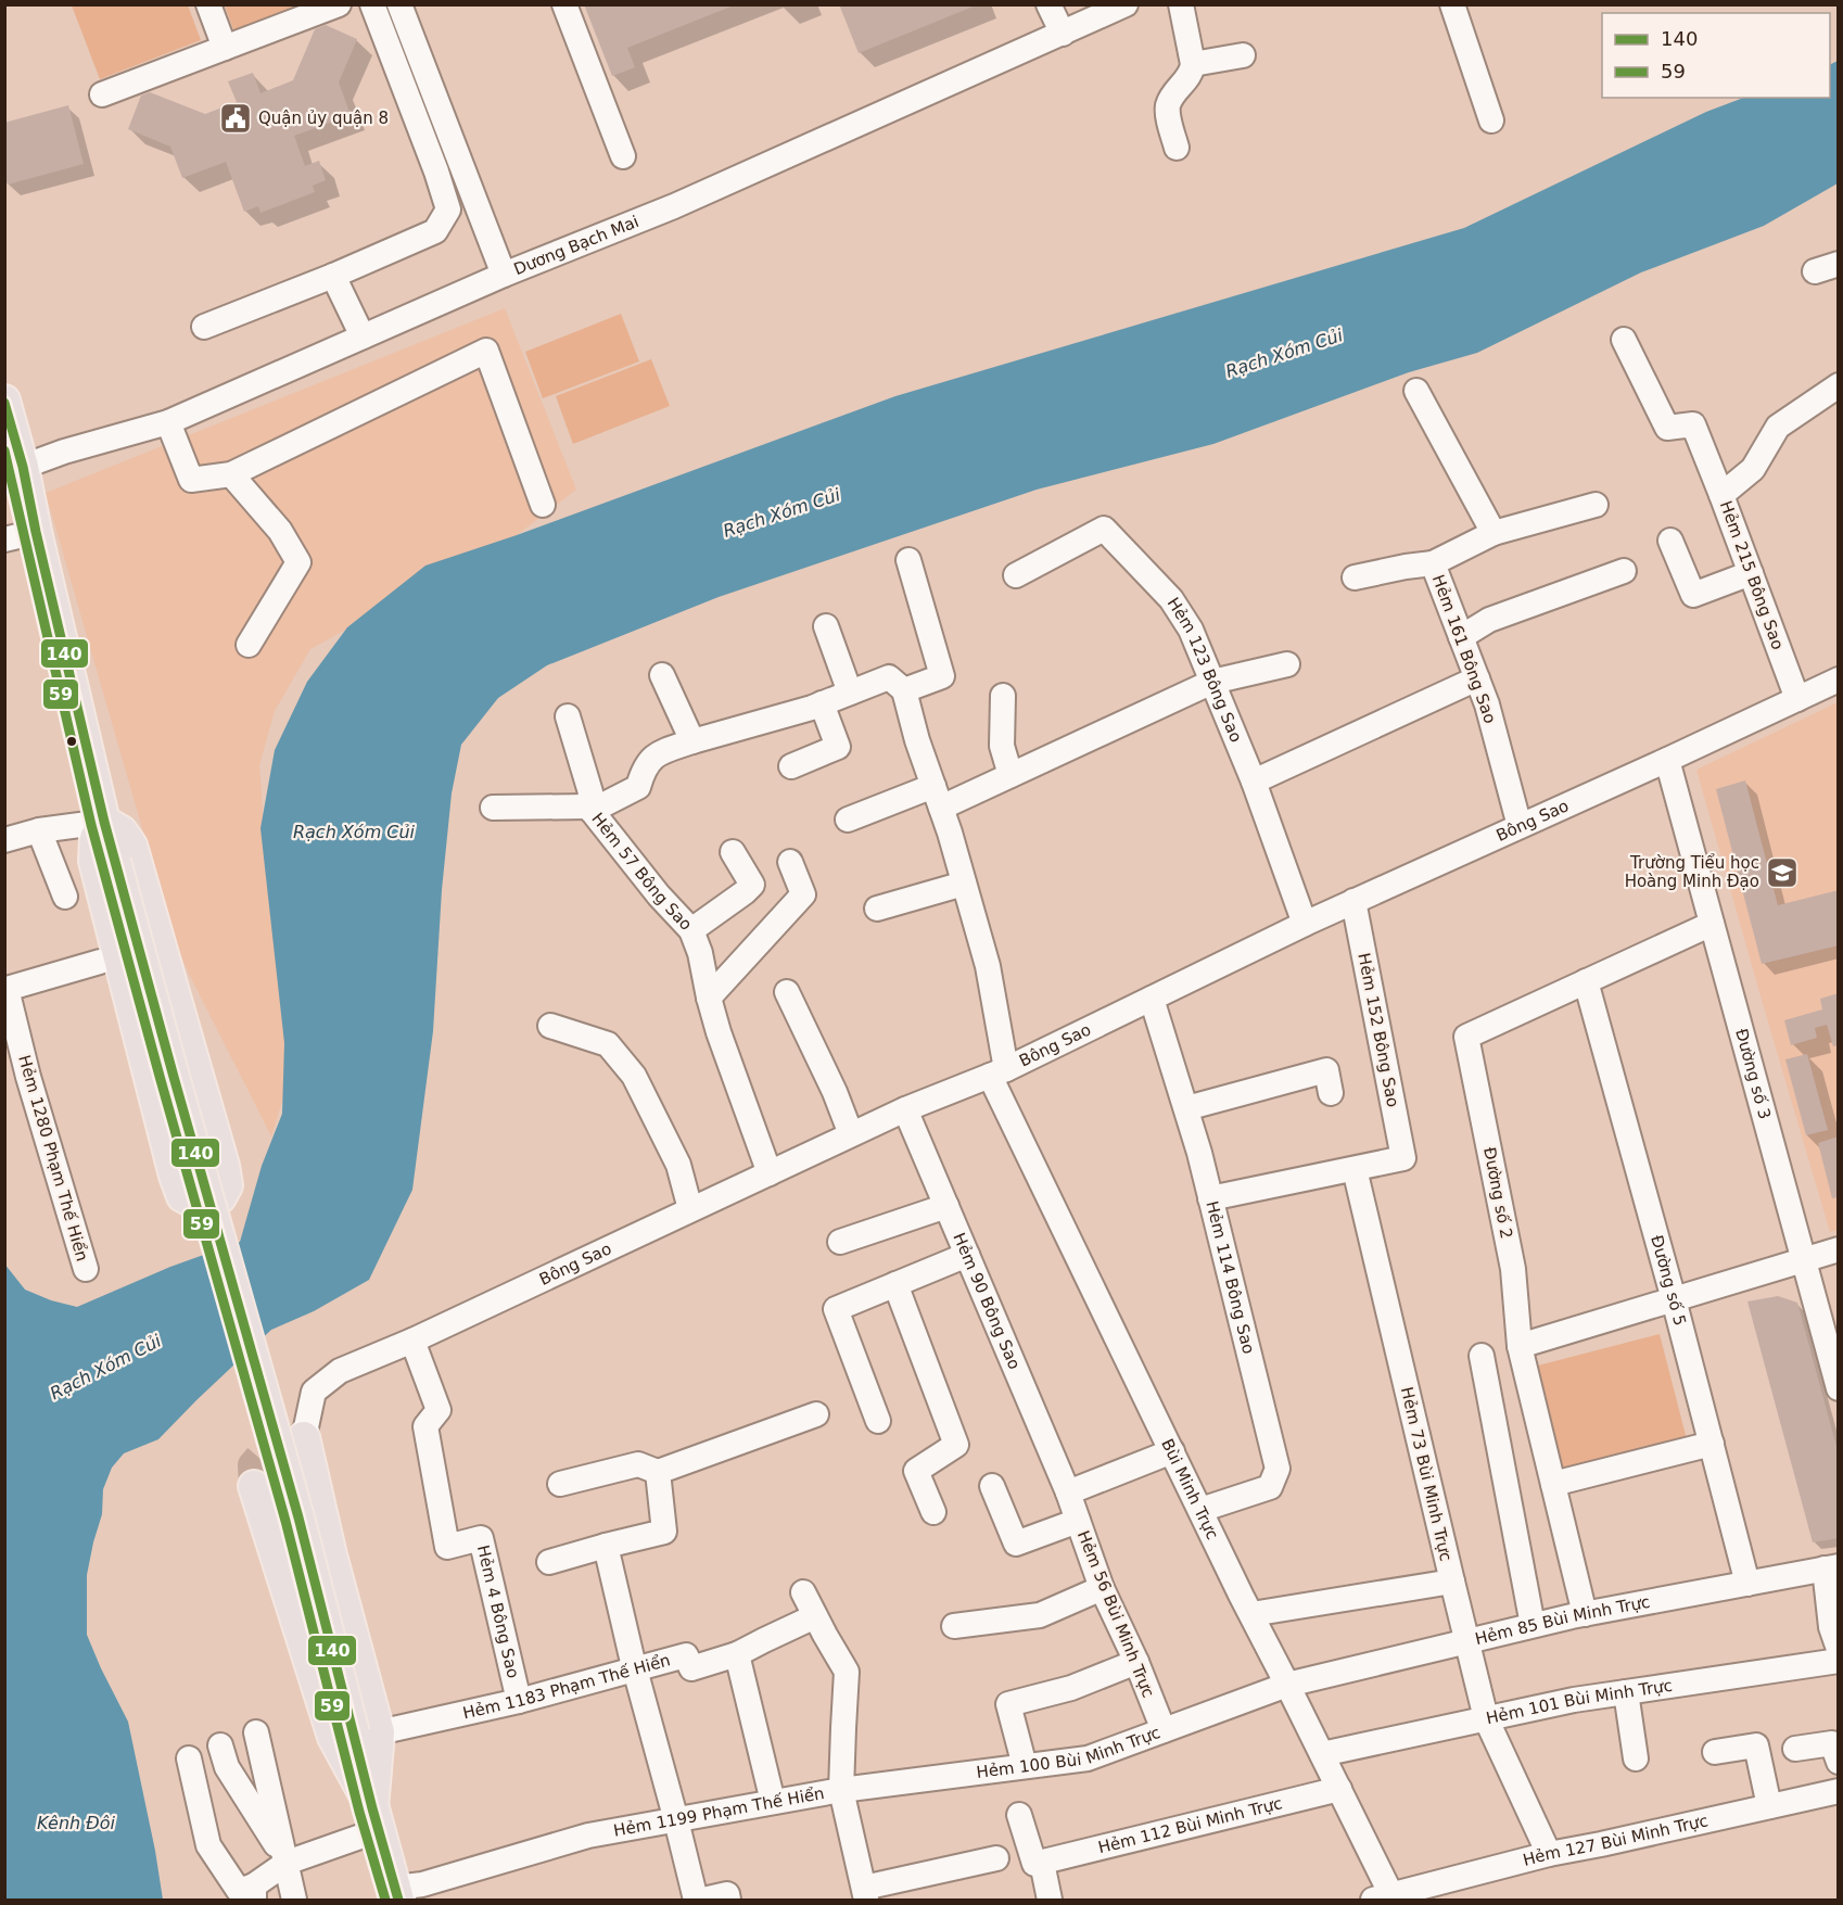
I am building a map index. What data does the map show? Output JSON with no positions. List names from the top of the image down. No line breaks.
{"streets":{"street":["Dương Bạch Mai","Hẻm 215 Bông Sao","Hẻm 161 Bông Sao","Hẻm 123 Bông Sao","Bông Sao","Hẻm 57 Bông Sao","Hẻm 152 Bông Sao","Đường số 3","Hẻm 1280 Phạm Thế Hiển","Đường số 2","Hẻm 114 Bông Sao","Đường số 5","Hẻm 90 Bông Sao","Hẻm 73 Bùi Minh Trực","Bùi Minh Trực","Hẻm 4 Bông Sao","Hẻm 56 Bùi Minh Trực","Hẻm 85 Bùi Minh Trực","Hẻm 1183 Phạm Thế Hiển","Hẻm 101 Bùi Minh Trực","Hẻm 100 Bùi Minh Trực","Hẻm 1199 Phạm Thế Hiển","Hẻm 112 Bùi Minh Trực","Hẻm 127 Bùi Minh Trực"]},"crossings":[["Hẻm 215 Bông Sao","Bông Sao"],["Hẻm 161 Bông Sao","Bông Sao"],["Hẻm 123 Bông Sao","Bông Sao"],["Bông Sao","Hẻm 57 Bông Sao"],["Bông Sao","Hẻm 152 Bông Sao"],["Bông Sao","Đường số 3"],["Bông Sao","Hẻm 114 Bông Sao"],["Bông Sao","Hẻm 90 Bông Sao"],["Bông Sao","Bùi Minh Trực"],["Bông Sao","Hẻm 4 Bông Sao"],["Hẻm 152 Bông Sao","Hẻm 73 Bùi Minh Trực"],["Đường số 3","Đường số 2"],["Đường số 2","Đường số 5"],["Đường số 2","Hẻm 85 Bùi Minh Trực"],["Hẻm 114 Bông Sao","Bùi Minh Trực"],["Đường số 5","Hẻm 85 Bùi Minh Trực"],["Hẻm 90 Bông Sao","Hẻm 56 Bùi Minh Trực"],["Hẻm 73 Bùi Minh Trực","Bùi Minh Trực"],["Bùi Minh Trực","Hẻm 85 Bùi Minh Trực"],["Bùi Minh Trực","Hẻm 101 Bùi Minh Trực"],["Bùi Minh Trực","Hẻm 100 Bùi Minh Trực"],["Bùi Minh Trực","Hẻm 112 Bùi Minh Trực"],["Bùi Minh Trực","Hẻm 127 Bùi Minh Trực"],["Hẻm 4 Bông Sao","Hẻm 1183 Phạm Thế Hiển"],["Hẻm 56 Bùi Minh Trực","Hẻm 100 Bùi Minh Trực"],["Hẻm 85 Bùi Minh Trực","Hẻm 100 Bùi Minh Trực"],["Hẻm 1183 Phạm Thế Hiển","Hẻm 1199 Phạm Thế Hiển"],["Hẻm 100 Bùi Minh Trực","Hẻm 1199 Phạm Thế Hiển"]],"water":["Rạch Xóm Củi","Kênh Đôi"],"places":{"public building":["Quận ủy quận 8"],"school or university":["Trường Tiểu học Hoàng Minh Đạo"]},"lines":["transit line 140","transit line 59"],"legend":["140","59"]}
